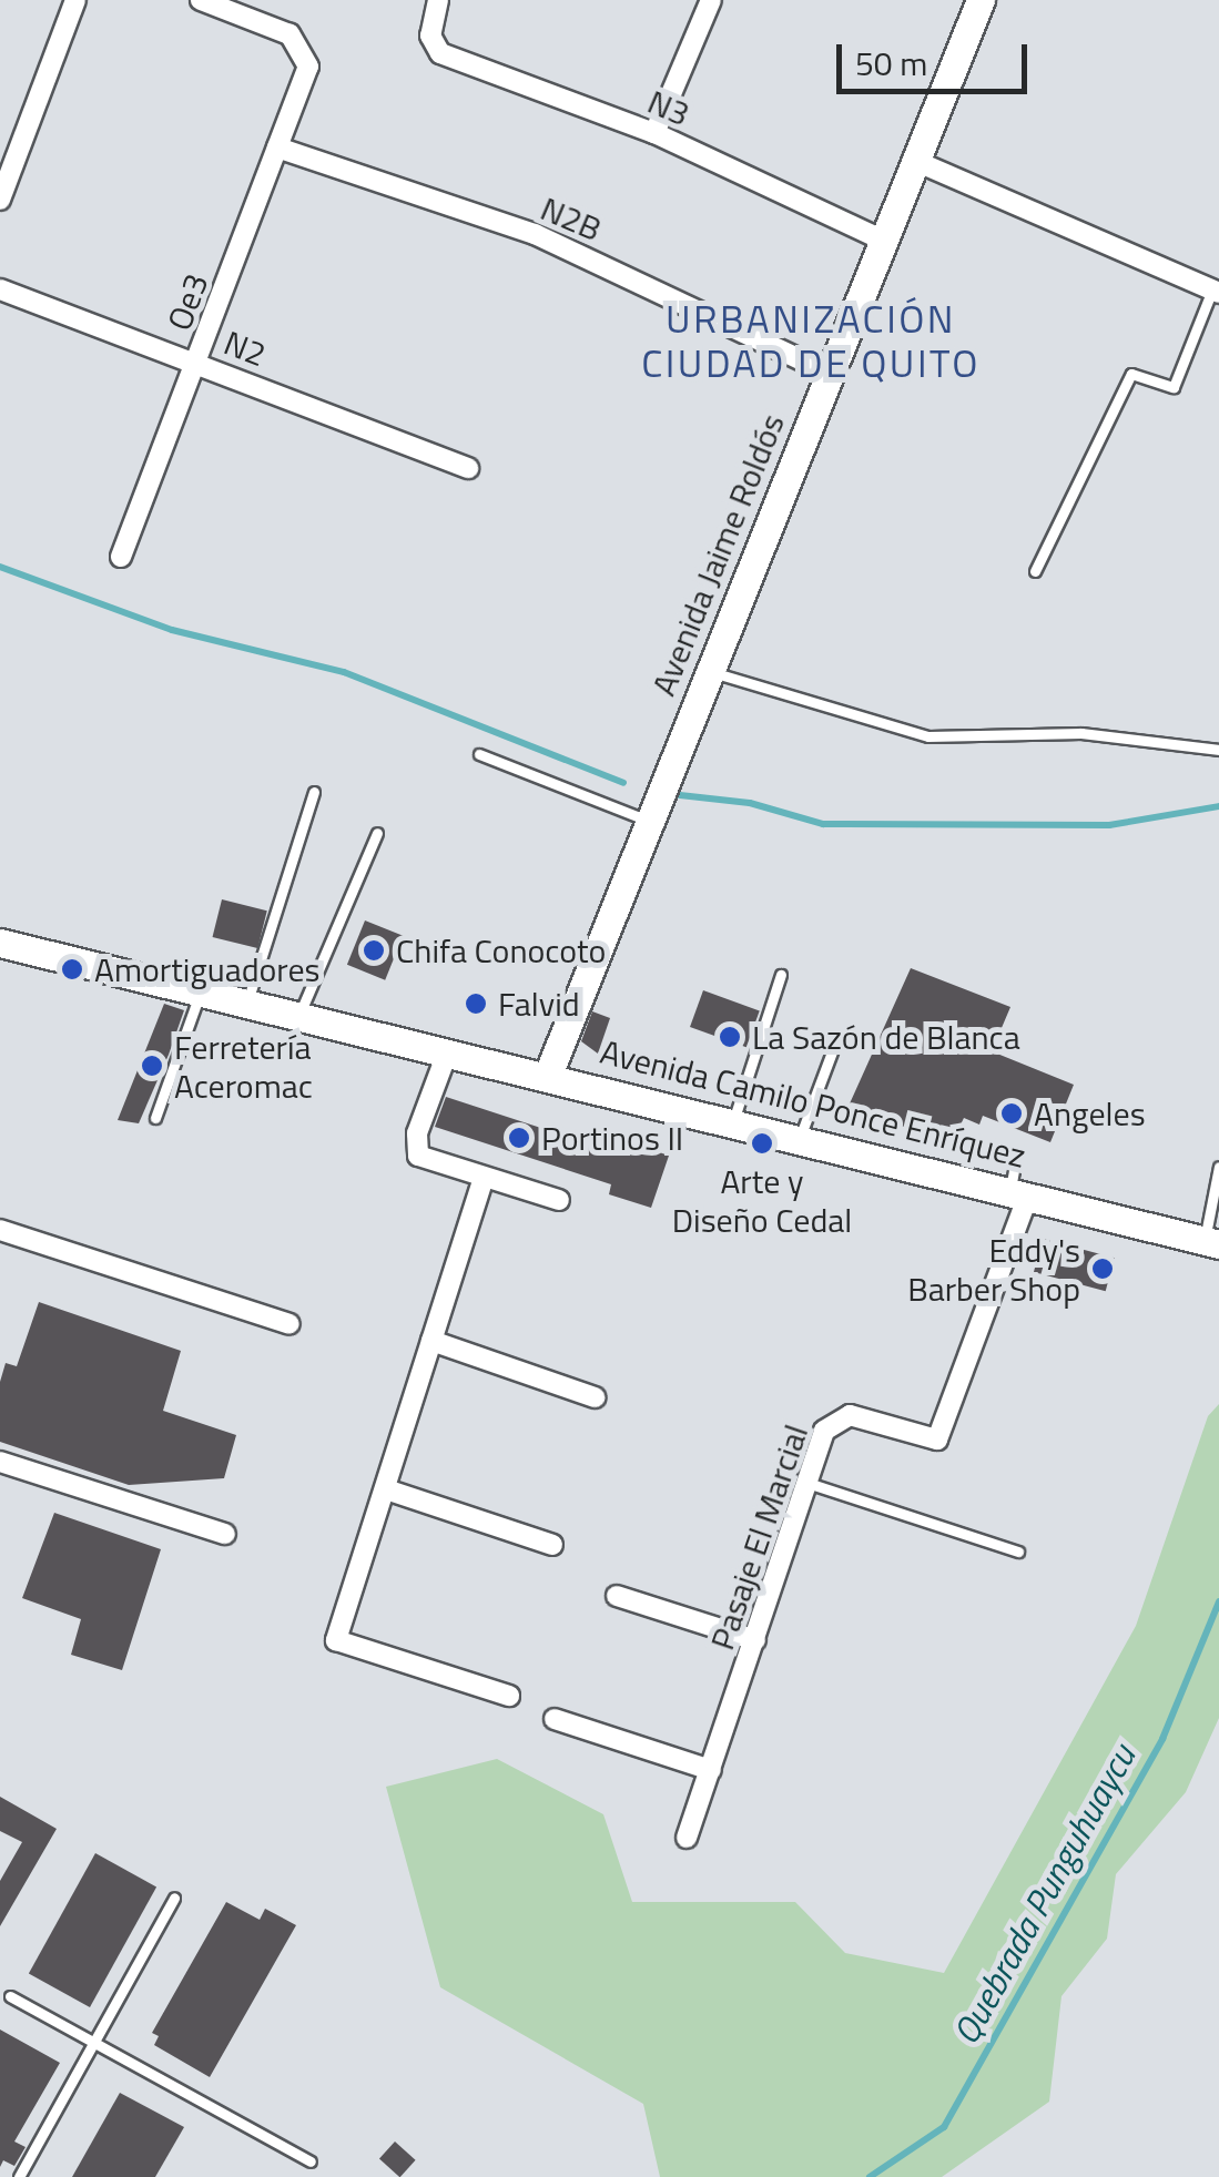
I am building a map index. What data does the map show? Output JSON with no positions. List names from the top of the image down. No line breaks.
{"streets":{"main road":["Avenida Jaime Roldós","Avenida Camilo Ponce Enríquez"],"street":["N3","N2B","Oe3","N2","Pasaje El Marcial"]},"crossings":[["N3","Avenida Jaime Roldós"],["N2B","Oe3"],["N2B","Avenida Jaime Roldós"],["Oe3","N2"],["Avenida Jaime Roldós","Avenida Camilo Ponce Enríquez"],["Avenida Camilo Ponce Enríquez","Pasaje El Marcial"]],"districts":["URBANIZACIÓN CIUDAD DE QUITO"],"water":["Quebrada Punguhuaycu"],"places":["Chifa Conocoto","Amortiguadores","Falvid","La Sazón de Blanca","Ferretería Aceromac","Angeles","Portinos II","Arte y Diseño Cedal","Eddy's Barber Shop"],"scale_bar":"50 m"}
